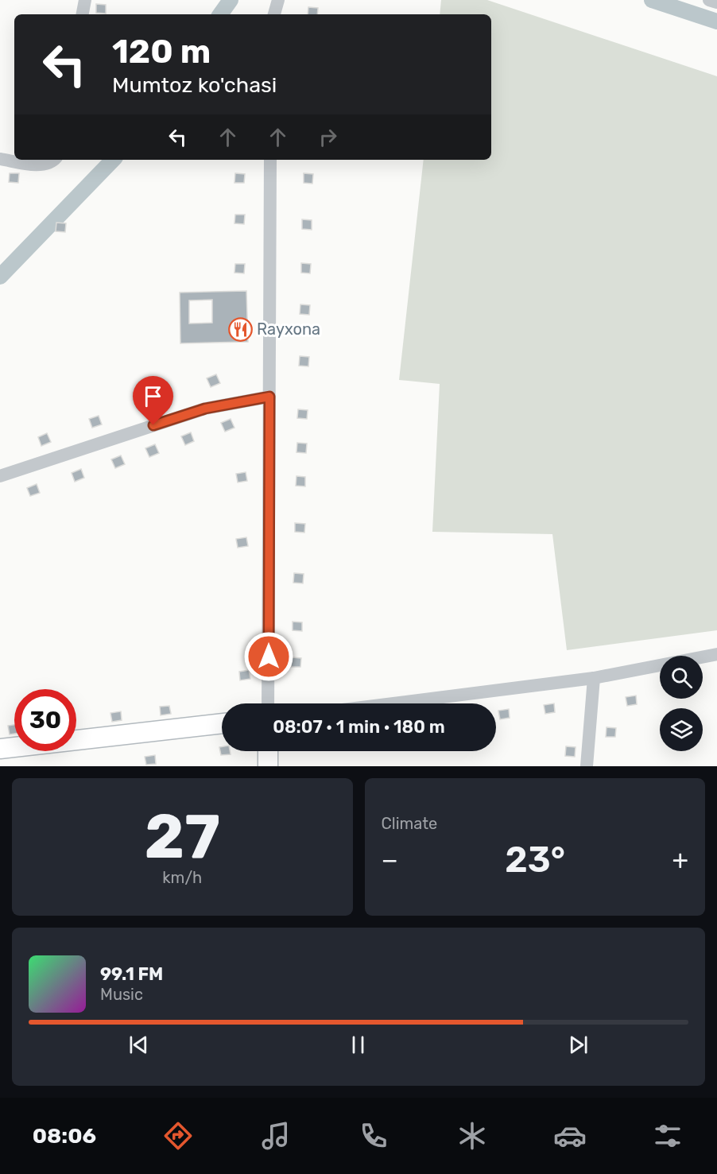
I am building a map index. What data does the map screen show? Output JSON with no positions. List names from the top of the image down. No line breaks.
{"places":{"restaurant":["Rayxona"]},"page":{"turn":["120 m","Mumtoz ko'chasi"],"limit":"30","trip":"08:07 · 1 min · 180 m","tile":[["27","km/h"],"Climate"],"heat":["−","23°","+"],"song":["99.1 FM","Music"],"tabs":"08:06"}}
